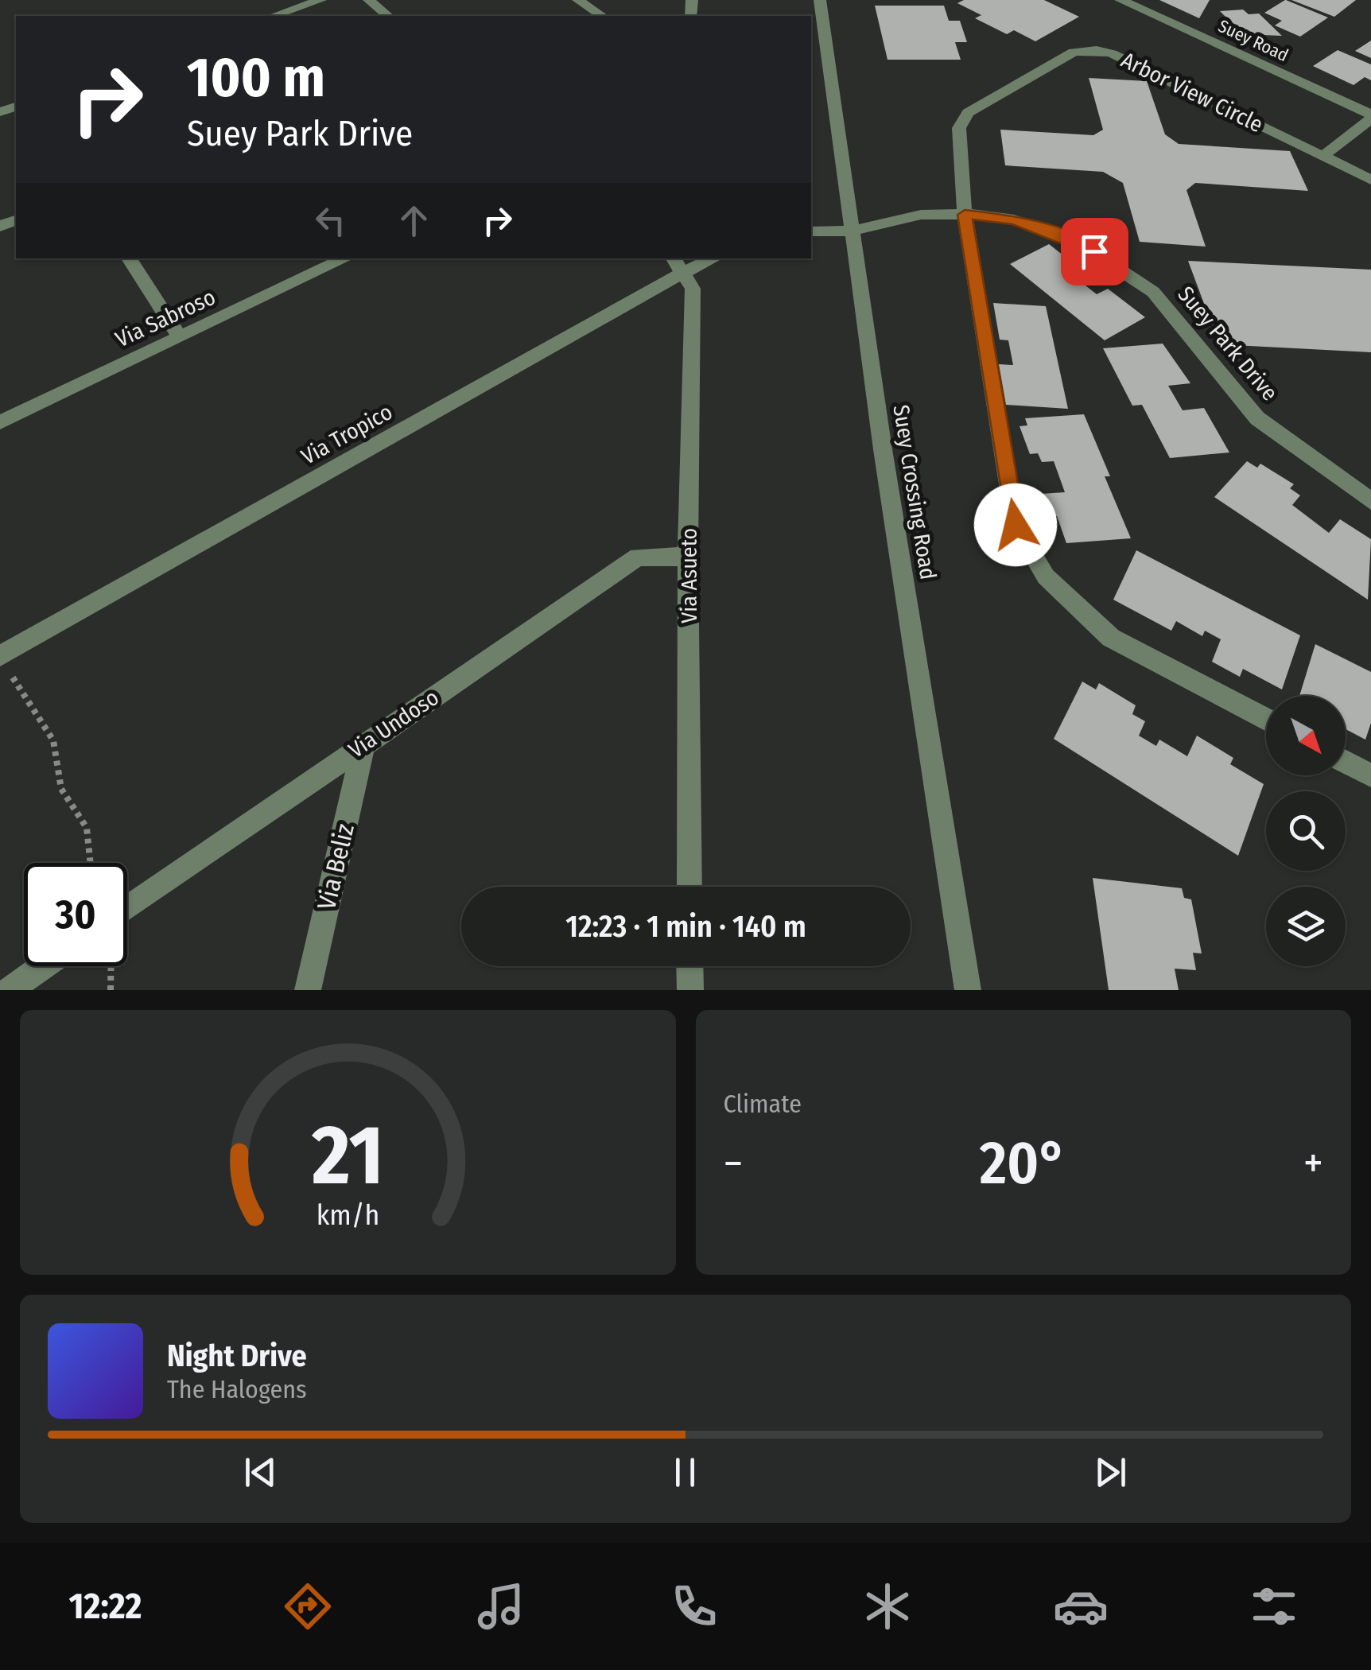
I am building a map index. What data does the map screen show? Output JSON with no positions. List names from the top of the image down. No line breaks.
{"streets":{"street":["Suey Road","Arbor View Circle","Via Sabroso","Suey Park Drive","Via Tropico","Suey Crossing Road","Via Asueto","Via Undoso","Via Beliz"]},"crossings":[["Arbor View Circle","Suey Park Drive"],["Suey Park Drive","Suey Crossing Road"],["Via Tropico","Via Asueto"],["Via Asueto","Via Undoso"],["Via Undoso","Via Beliz"]],"north":"bottom right","page":{"turn":["100 m","Suey Park Drive"],"limit":"30","trip":"12:23 · 1 min · 140 m","tile":"Climate","heat":["−","20°","+"],"song":["Night Drive","The Halogens"],"tabs":"12:22","gauge":["21","km/h"]}}
